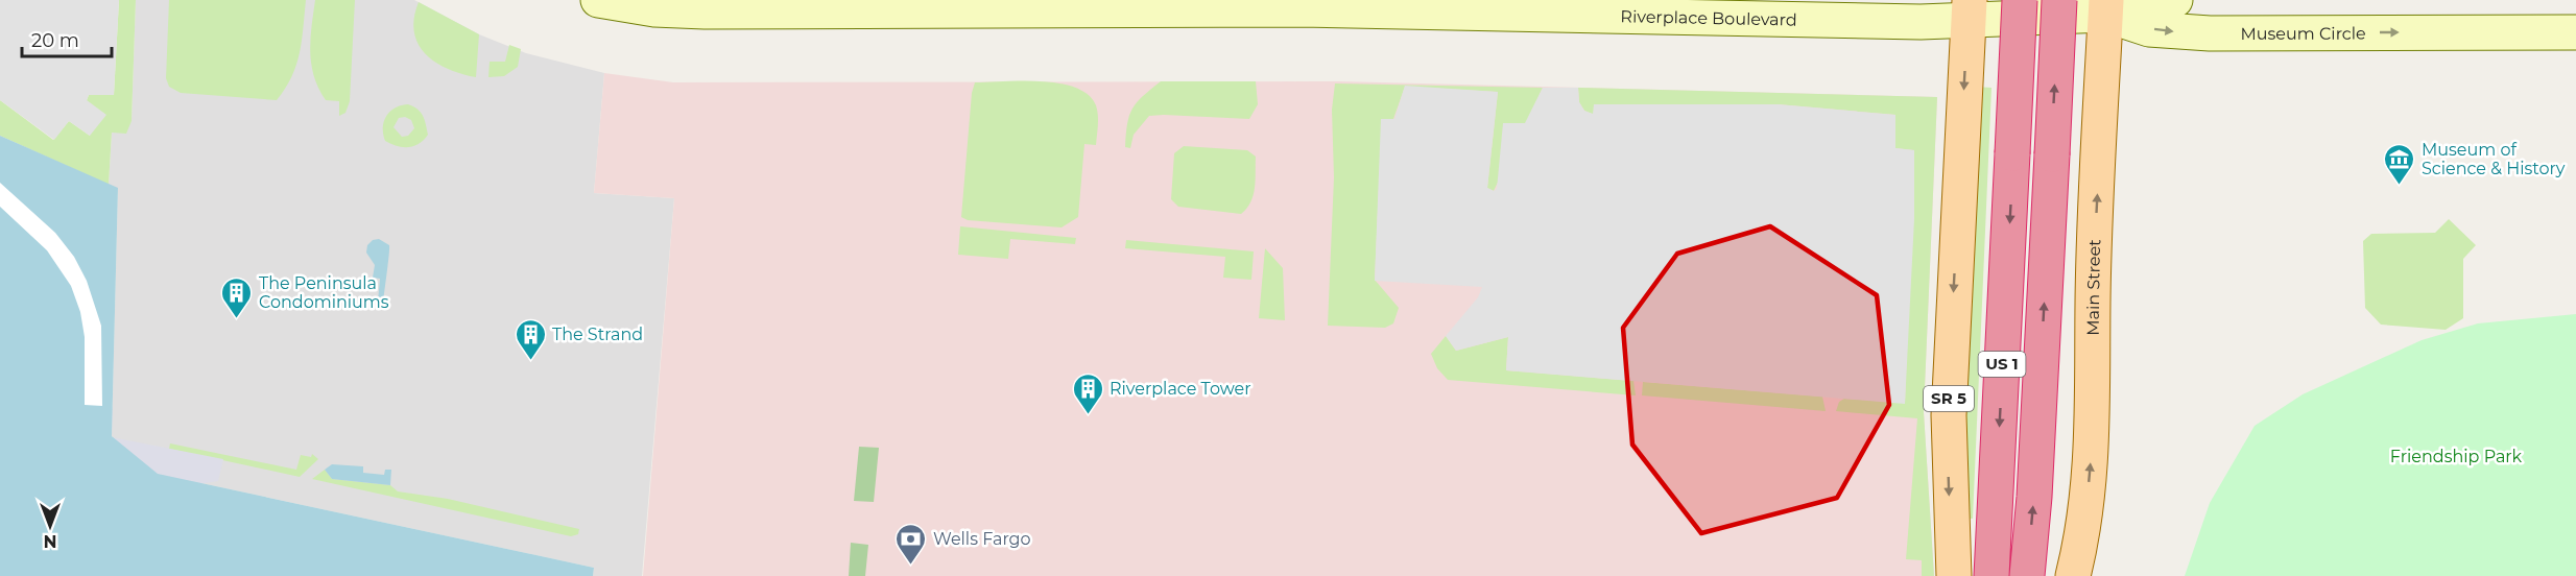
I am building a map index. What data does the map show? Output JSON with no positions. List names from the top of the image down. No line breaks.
{"streets":{"highway":["US 1"],"main road":["Riverplace Boulevard","Museum Circle","Main Street","SR 5"]},"crossings":[["Riverplace Boulevard","Museum Circle"],["Riverplace Boulevard","Main Street"],["Riverplace Boulevard","SR 5"],["Museum Circle","Main Street"]],"one_way":["Museum Circle"],"parks":["Friendship Park"],"places":{"museum":["Museum of Science & History"],"building":["The Peninsula Condominiums","The Strand","Riverplace Tower"],"bank":["Wells Fargo"]},"scale_bar":"20 m","north":"bottom"}
